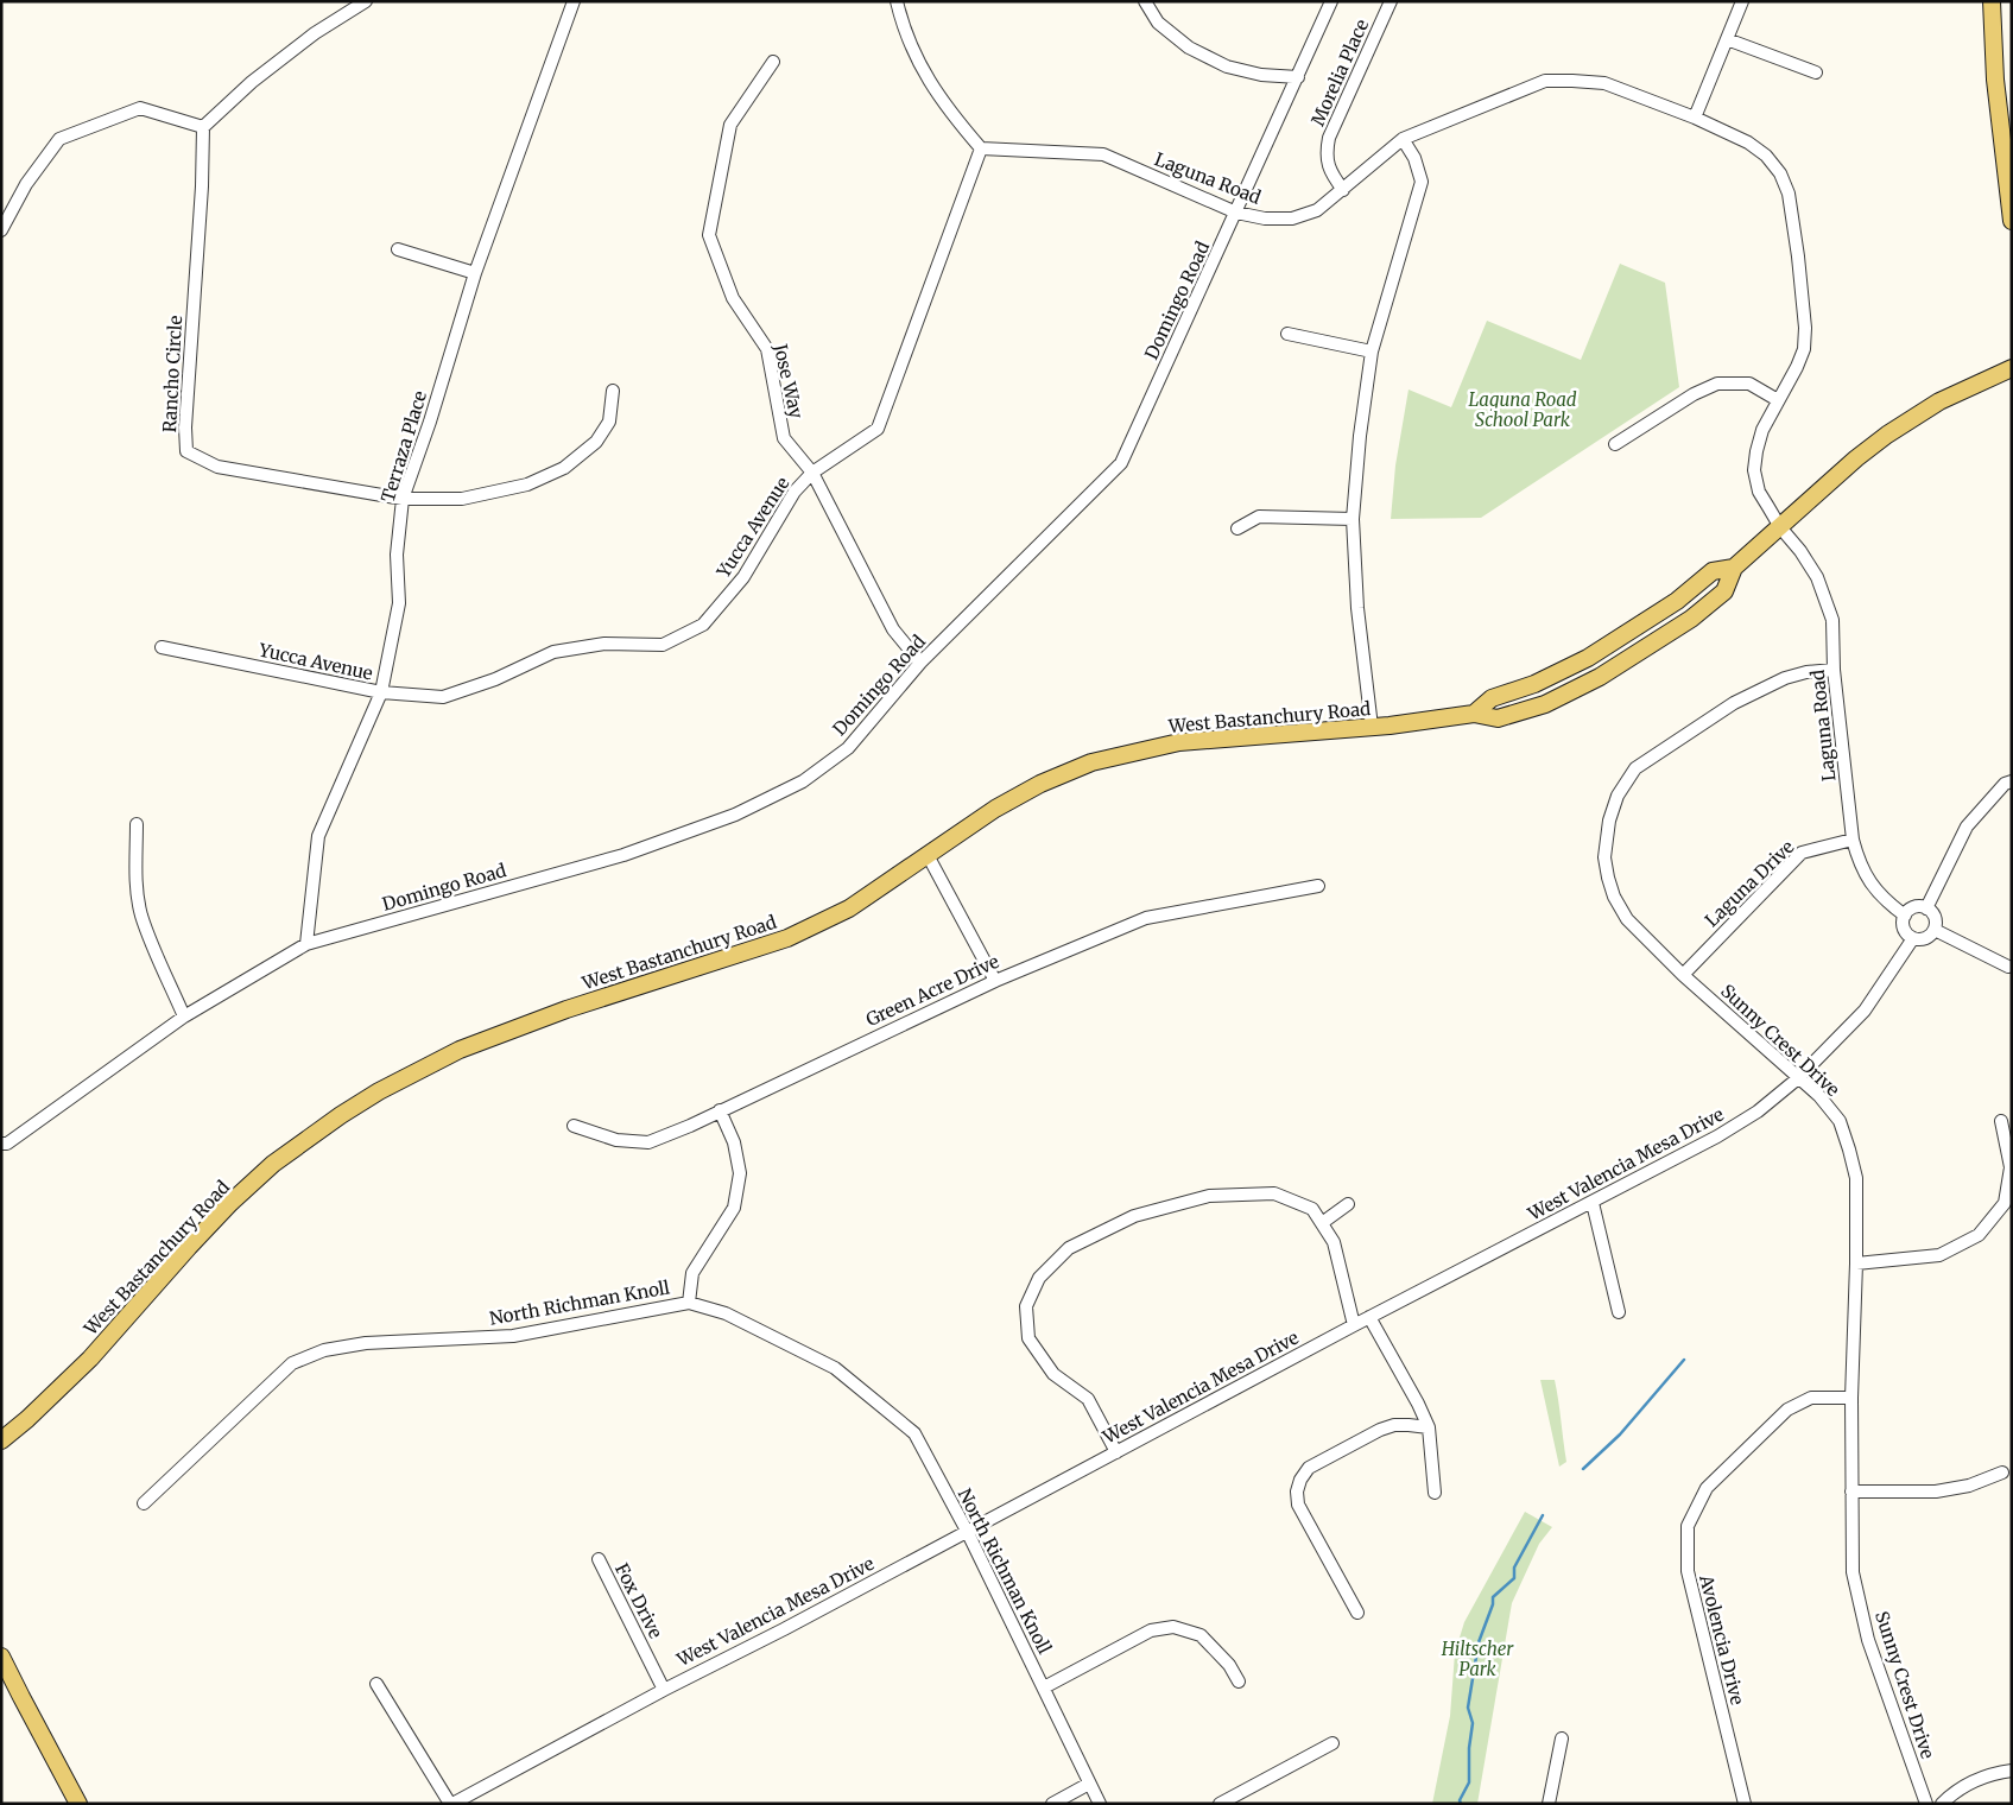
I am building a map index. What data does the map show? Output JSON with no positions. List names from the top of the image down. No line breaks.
{"streets":{"main road":["West Bastanchury Road"],"street":["Morelia Place","Laguna Road","Domingo Road","Rancho Circle","Jose Way","Terraza Place","Yucca Avenue","Laguna Drive","Green Acre Drive","Sunny Crest Drive","West Valencia Mesa Drive","North Richman Knoll","Fox Drive","Avolencia Drive"]},"crossings":[["Morelia Place","Laguna Road"],["Laguna Road","Domingo Road"],["Laguna Road","Yucca Avenue"],["Laguna Road","West Bastanchury Road"],["Laguna Road","Laguna Drive"],["Laguna Road","Sunny Crest Drive"],["Laguna Road","West Valencia Mesa Drive"],["Domingo Road","Jose Way"],["Domingo Road","Terraza Place"],["Rancho Circle","Terraza Place"],["Jose Way","Yucca Avenue"],["Terraza Place","Yucca Avenue"],["Laguna Drive","Sunny Crest Drive"],["Sunny Crest Drive","West Valencia Mesa Drive"],["Sunny Crest Drive","Avolencia Drive"],["West Valencia Mesa Drive","North Richman Knoll"],["West Valencia Mesa Drive","Fox Drive"]],"parks":["Laguna Road School Park","Hiltscher Park"]}
